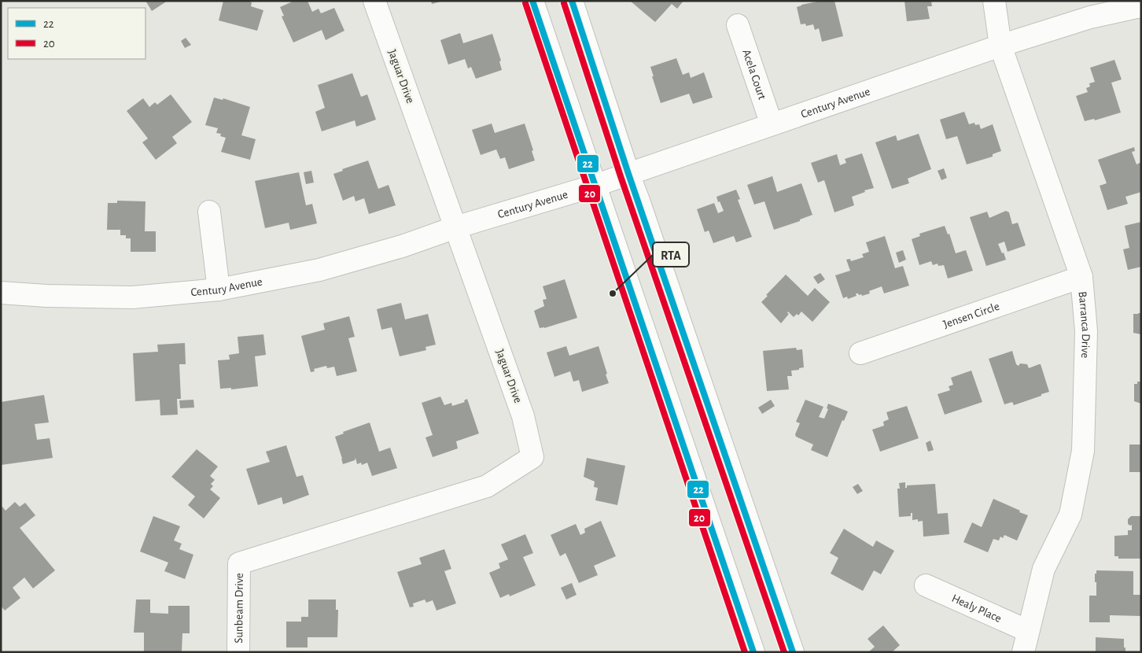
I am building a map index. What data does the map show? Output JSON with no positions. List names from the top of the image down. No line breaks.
{"streets":{"street":["Acela Court","Jaguar Drive","Century Avenue","Jensen Circle","Barranca Drive","Sunbeam Drive","Healy Place"]},"crossings":[["Acela Court","Century Avenue"],["Jaguar Drive","Century Avenue"],["Jaguar Drive","Sunbeam Drive"],["Century Avenue","Barranca Drive"],["Jensen Circle","Barranca Drive"],["Barranca Drive","Healy Place"]],"places":["RTA"],"lines":["transit line 22","transit line 20"],"legend":["22","20"]}
